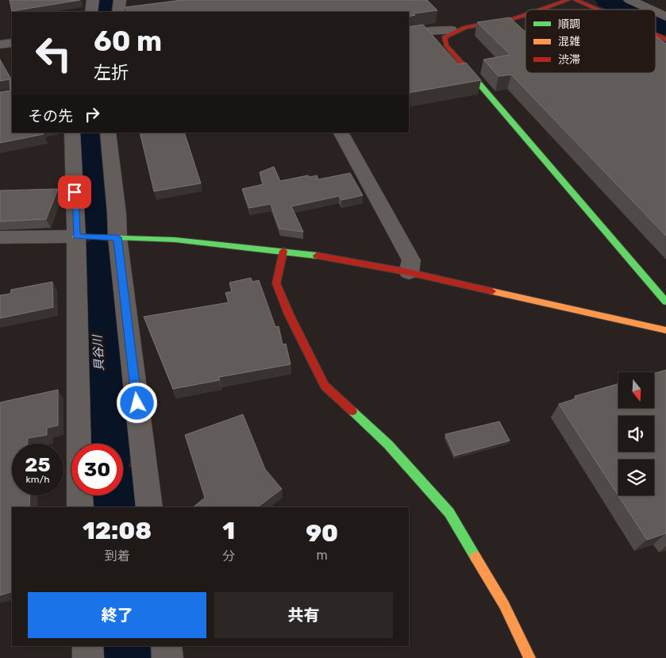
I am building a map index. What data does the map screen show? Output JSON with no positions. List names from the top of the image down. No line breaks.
{"water":["貝谷川"],"legend":["順調","混雑","渋滞"],"north":"bottom","page":{"turn":["60 m","左折"],"then":"その先","speed":"25 km/h","limit":"30","eta":["12:08","到着","1","分","90","m"],"buttons":["終了","共有"]}}
